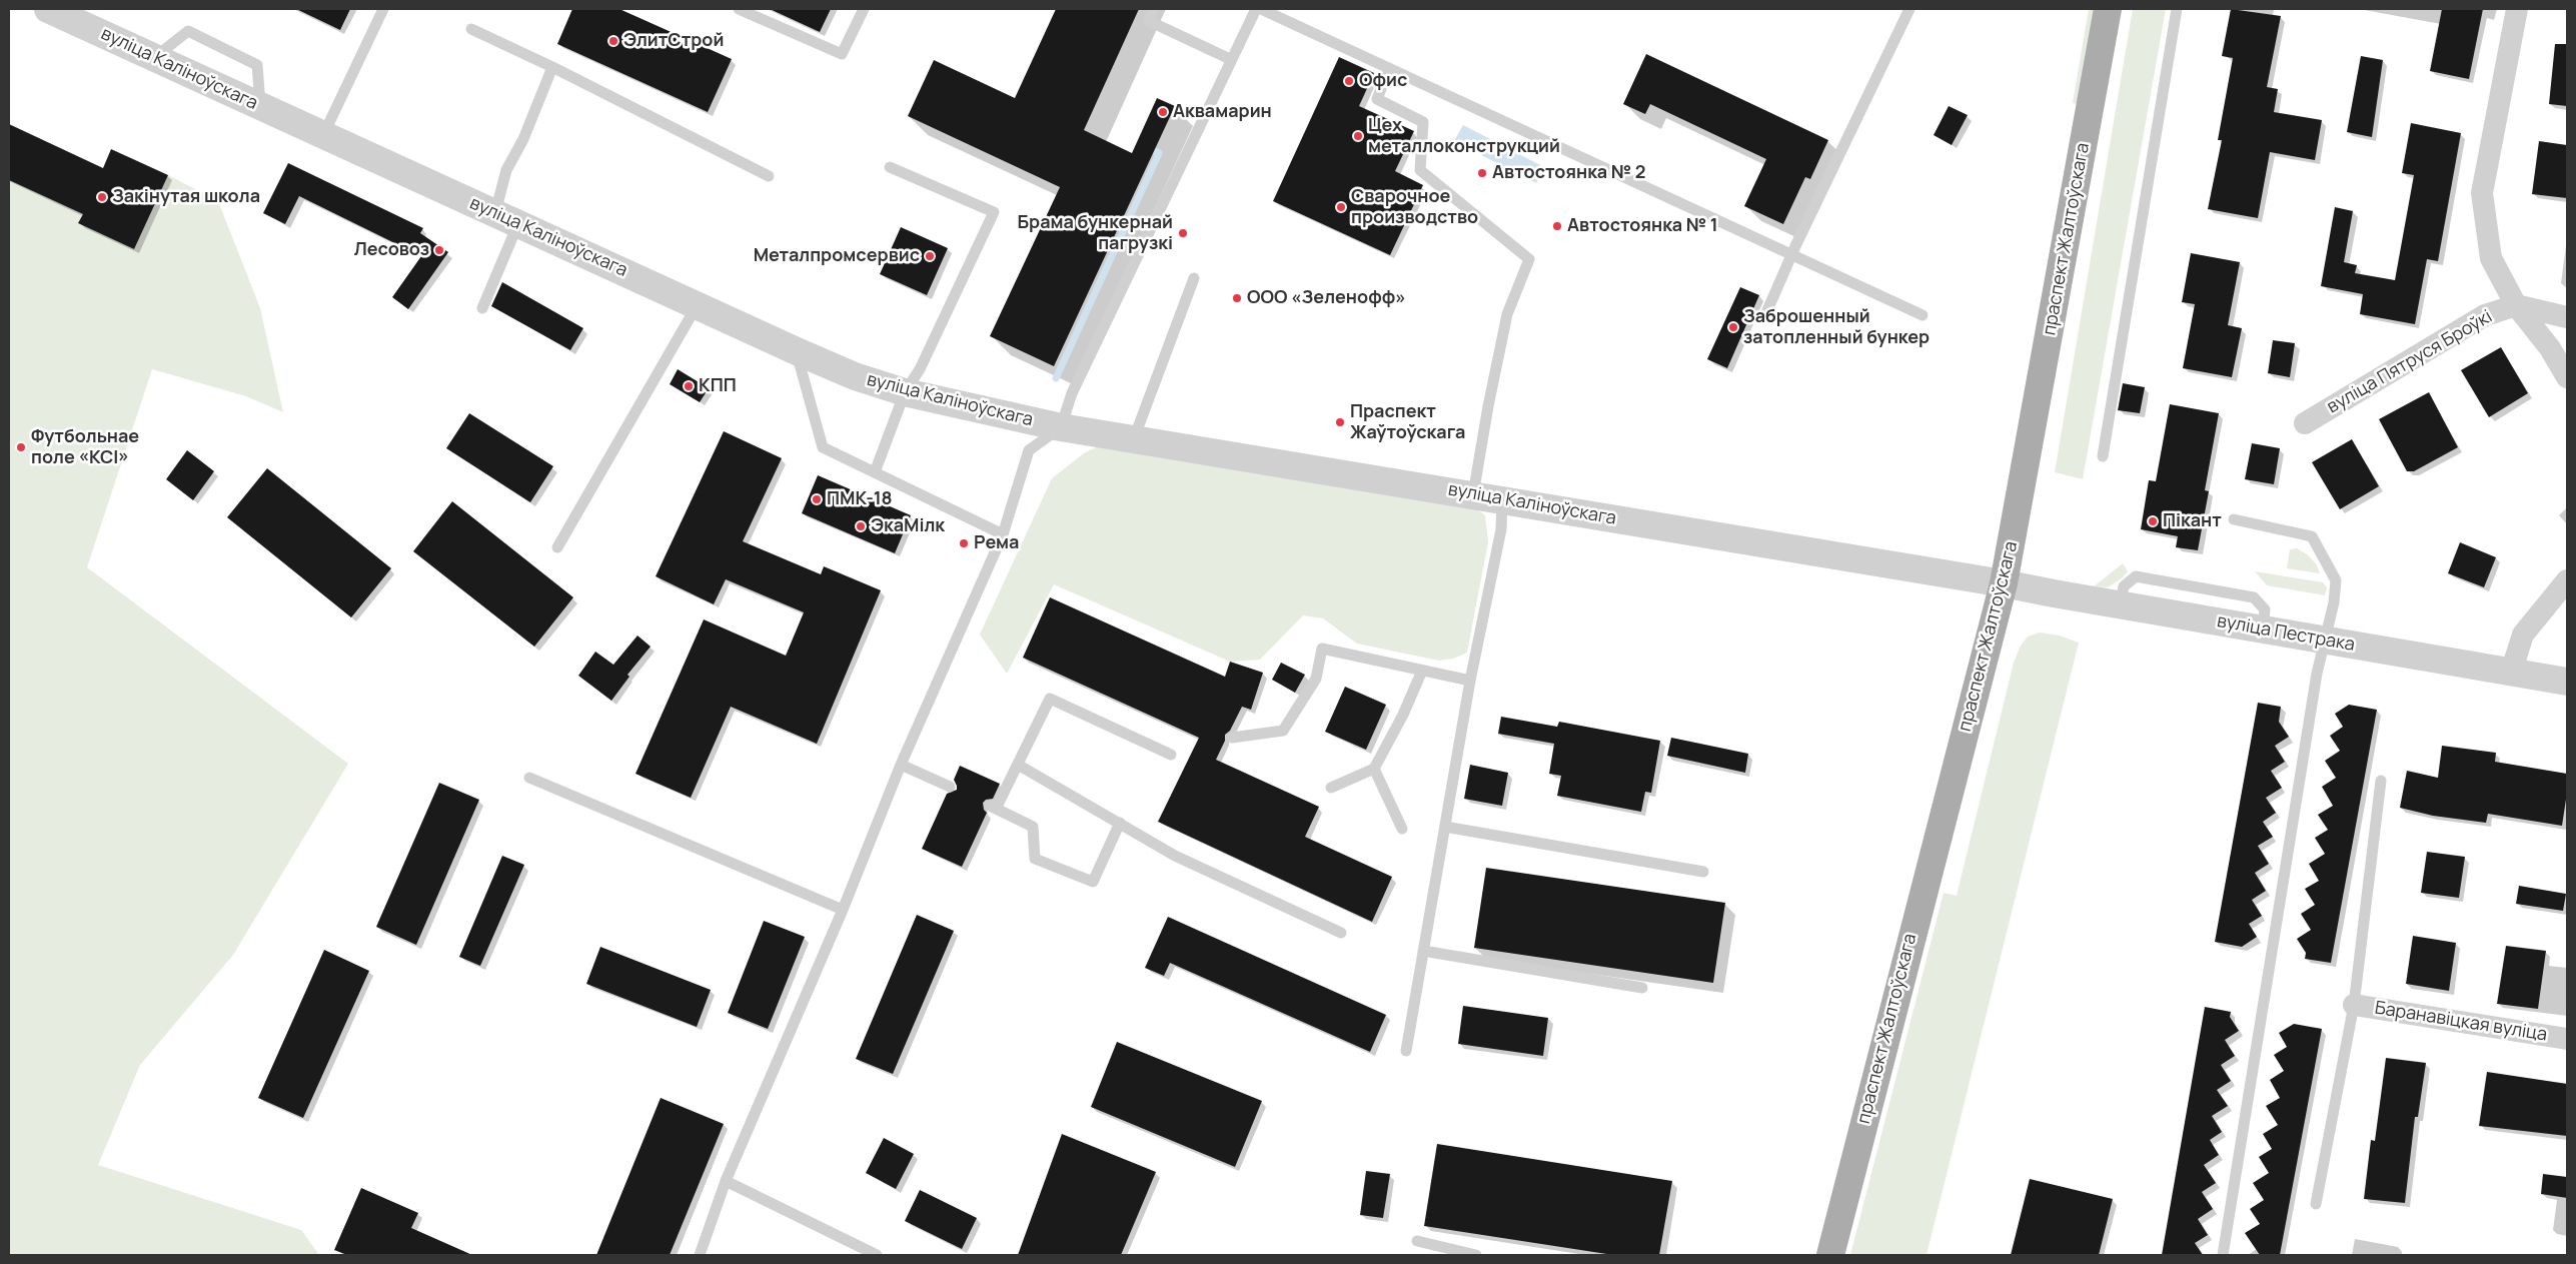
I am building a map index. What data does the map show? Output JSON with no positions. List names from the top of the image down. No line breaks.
{"streets":{"main road":["праспект Жалтоўскага"],"street":["вуліца Каліноўскага","вуліца Пятруся Броўкі","вуліца Пестрака","Баранавіцкая вуліца"]},"crossings":[["вуліца Каліноўскага","праспект Жалтоўскага"],["вуліца Каліноўскага","вуліца Пестрака"],["праспект Жалтоўскага","вуліца Пестрака"]],"places":["ЭлитСтрой","Офис","Аквамарин","Цех металлоконструкций","Автостоянка № 2","Закінутая школа","Сварочное производство","Автостоянка № 1","Брама бункернай пагрузкі","Лесовоз","Металпромсервис","ООО «Зеленофф»","Заброшенный затопленный бункер","КПП","Праспект Жаўтоўскага","Футбольнае поле «КСІ»","ПМК-18","Пікант","ЭкаМілк","Рема"]}
